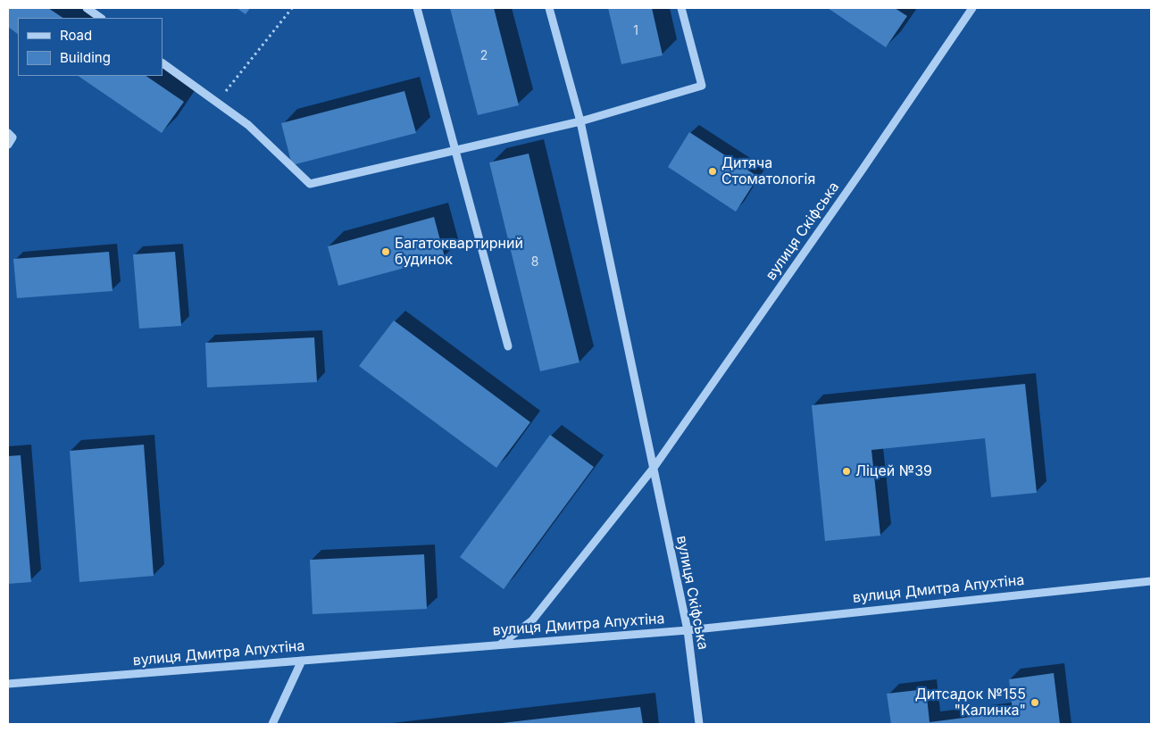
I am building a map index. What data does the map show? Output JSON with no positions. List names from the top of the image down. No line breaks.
{"streets":{"street":["вулиця Скіфська","вулиця Дмитра Апухтіна"]},"crossings":[["вулиця Скіфська","вулиця Дмитра Апухтіна"]],"places":["Дитяча Стоматологія","Багатоквартирний будинок","Ліцей №39","Дитсадок №155 \"Калинка\""],"house_numbers":["1","2","8"],"legend":["Road","Building"]}
